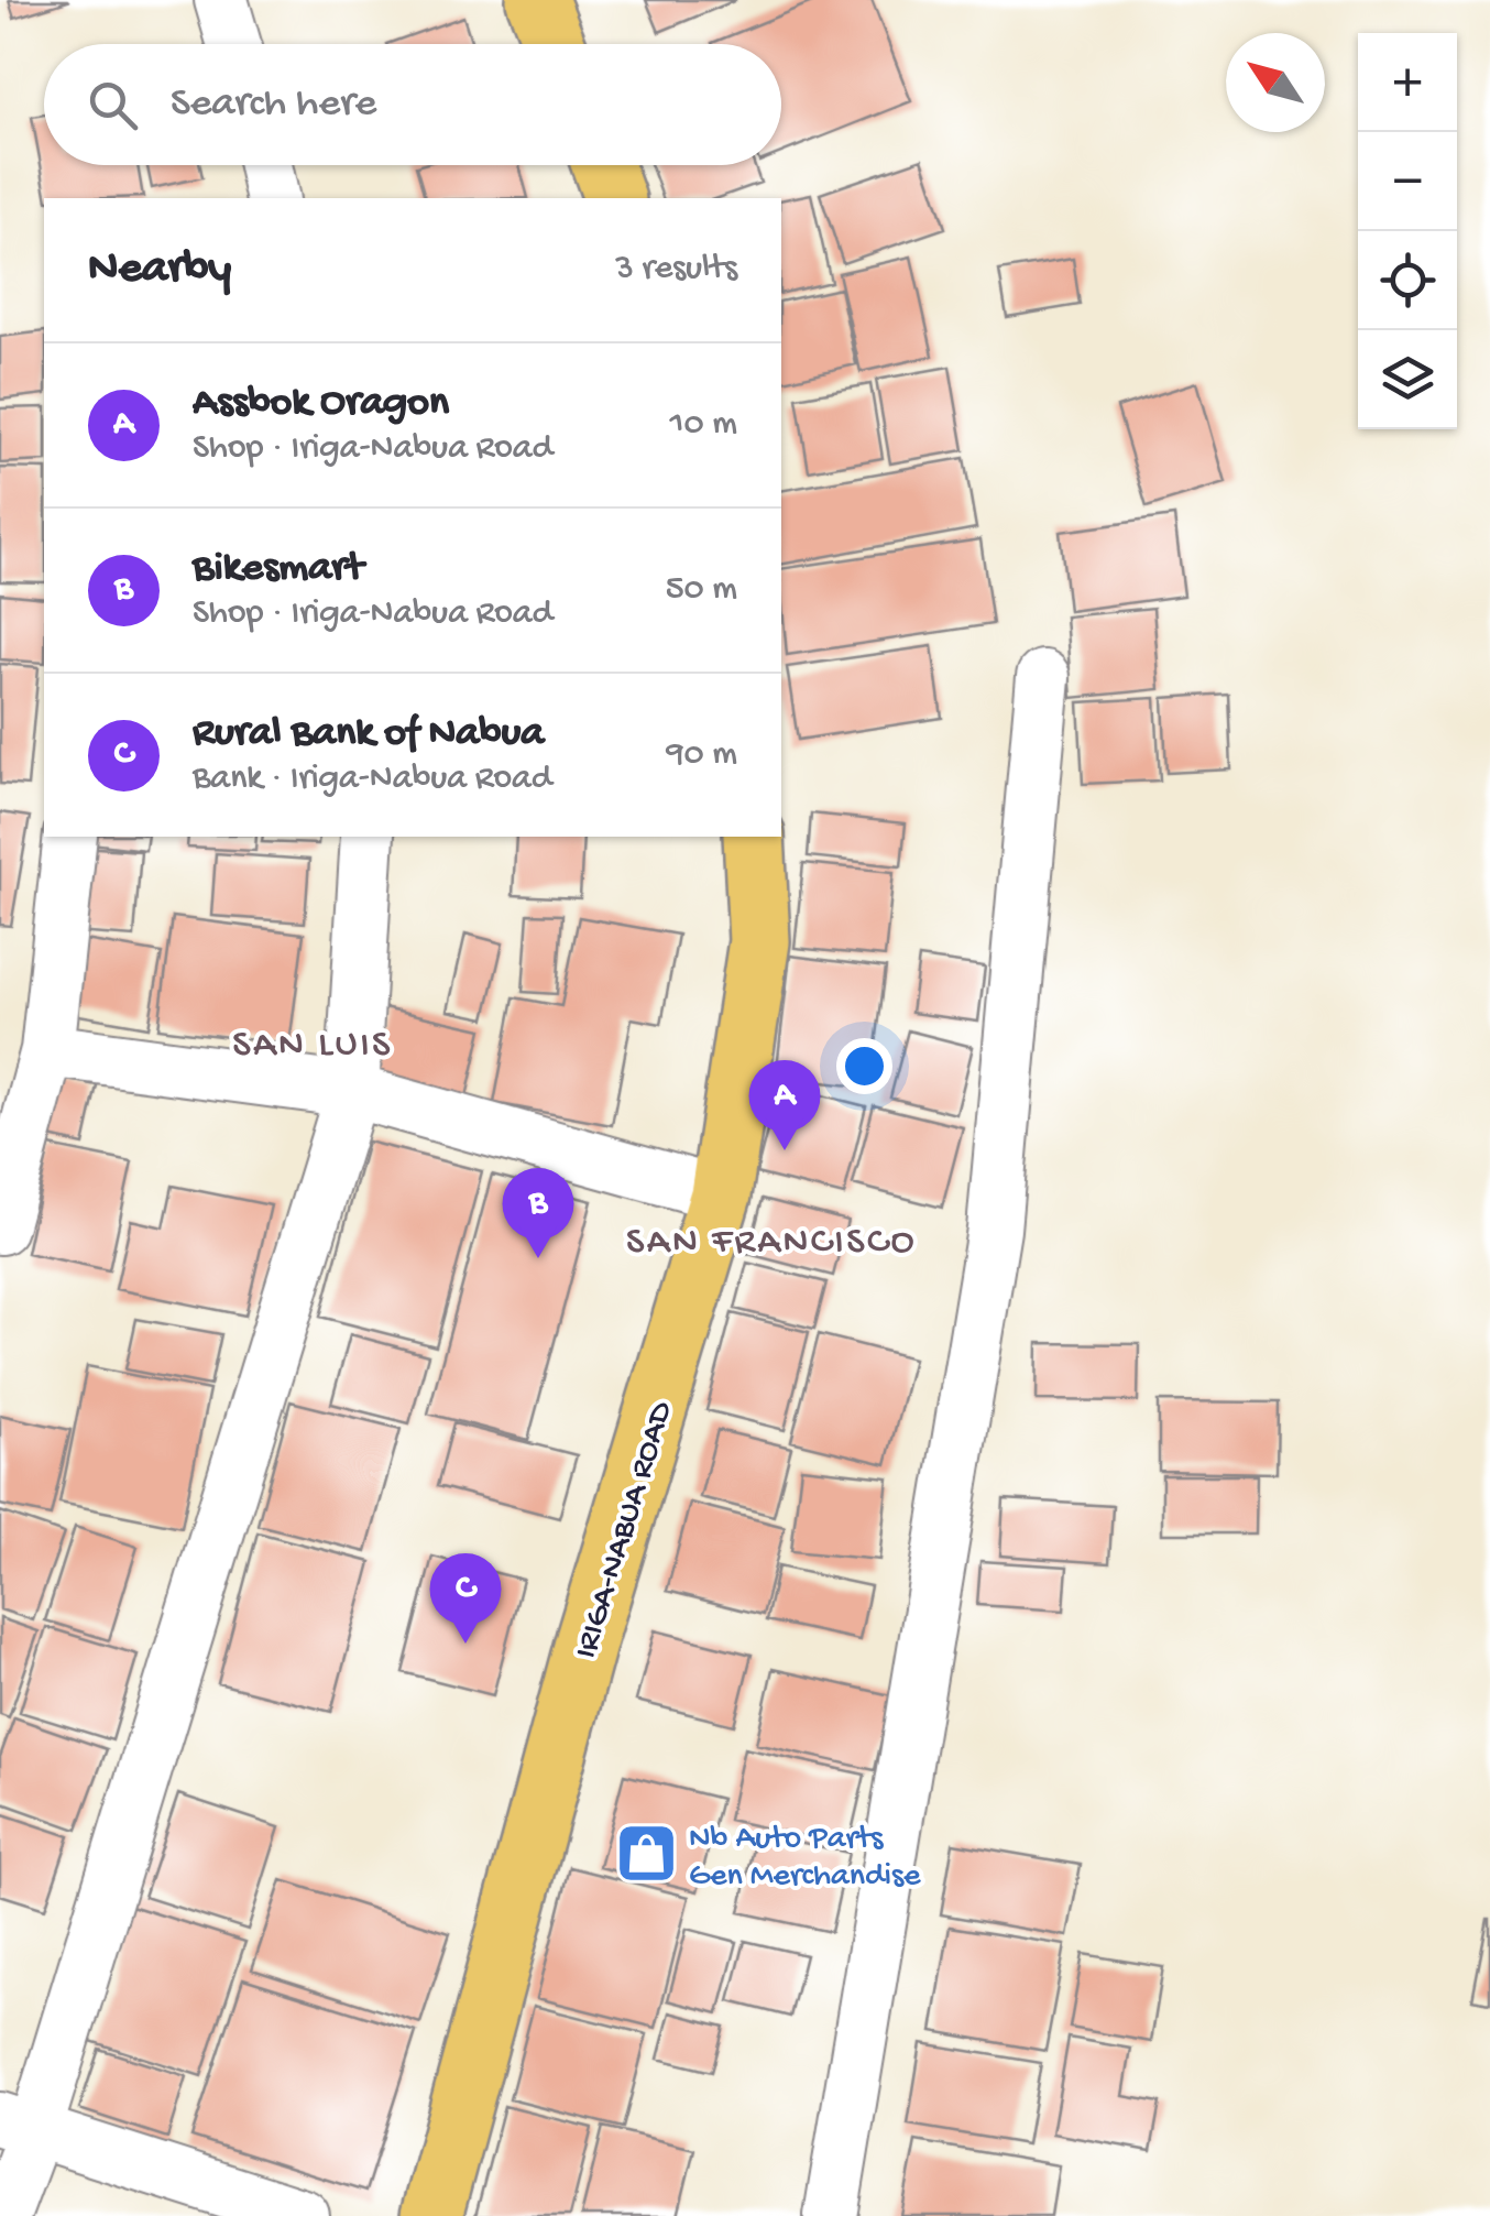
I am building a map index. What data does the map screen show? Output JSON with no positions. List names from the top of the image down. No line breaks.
{"streets":{"main road":["IRIGA-NABUA ROAD"]},"districts":["SAN LUIS","SAN FRANCISCO"],"places":{"shop":["Nb Auto Parts Gen Merchandise"]},"north":"top left","page":{"map_buttons":["+","−"],"search":"Search here","heading":["Nearby","3 results"],"list":[{"mark":"A","name":"Assbok Oragon","note":"Shop · Iriga-Nabua Road","value":"10 m"},{"mark":"B","name":"Bikesmart","note":"Shop · Iriga-Nabua Road","value":"50 m"},{"mark":"C","name":"Rural Bank of Nabua","note":"Bank · Iriga-Nabua Road","value":"90 m"}],"pins":["A","B","C"]}}
